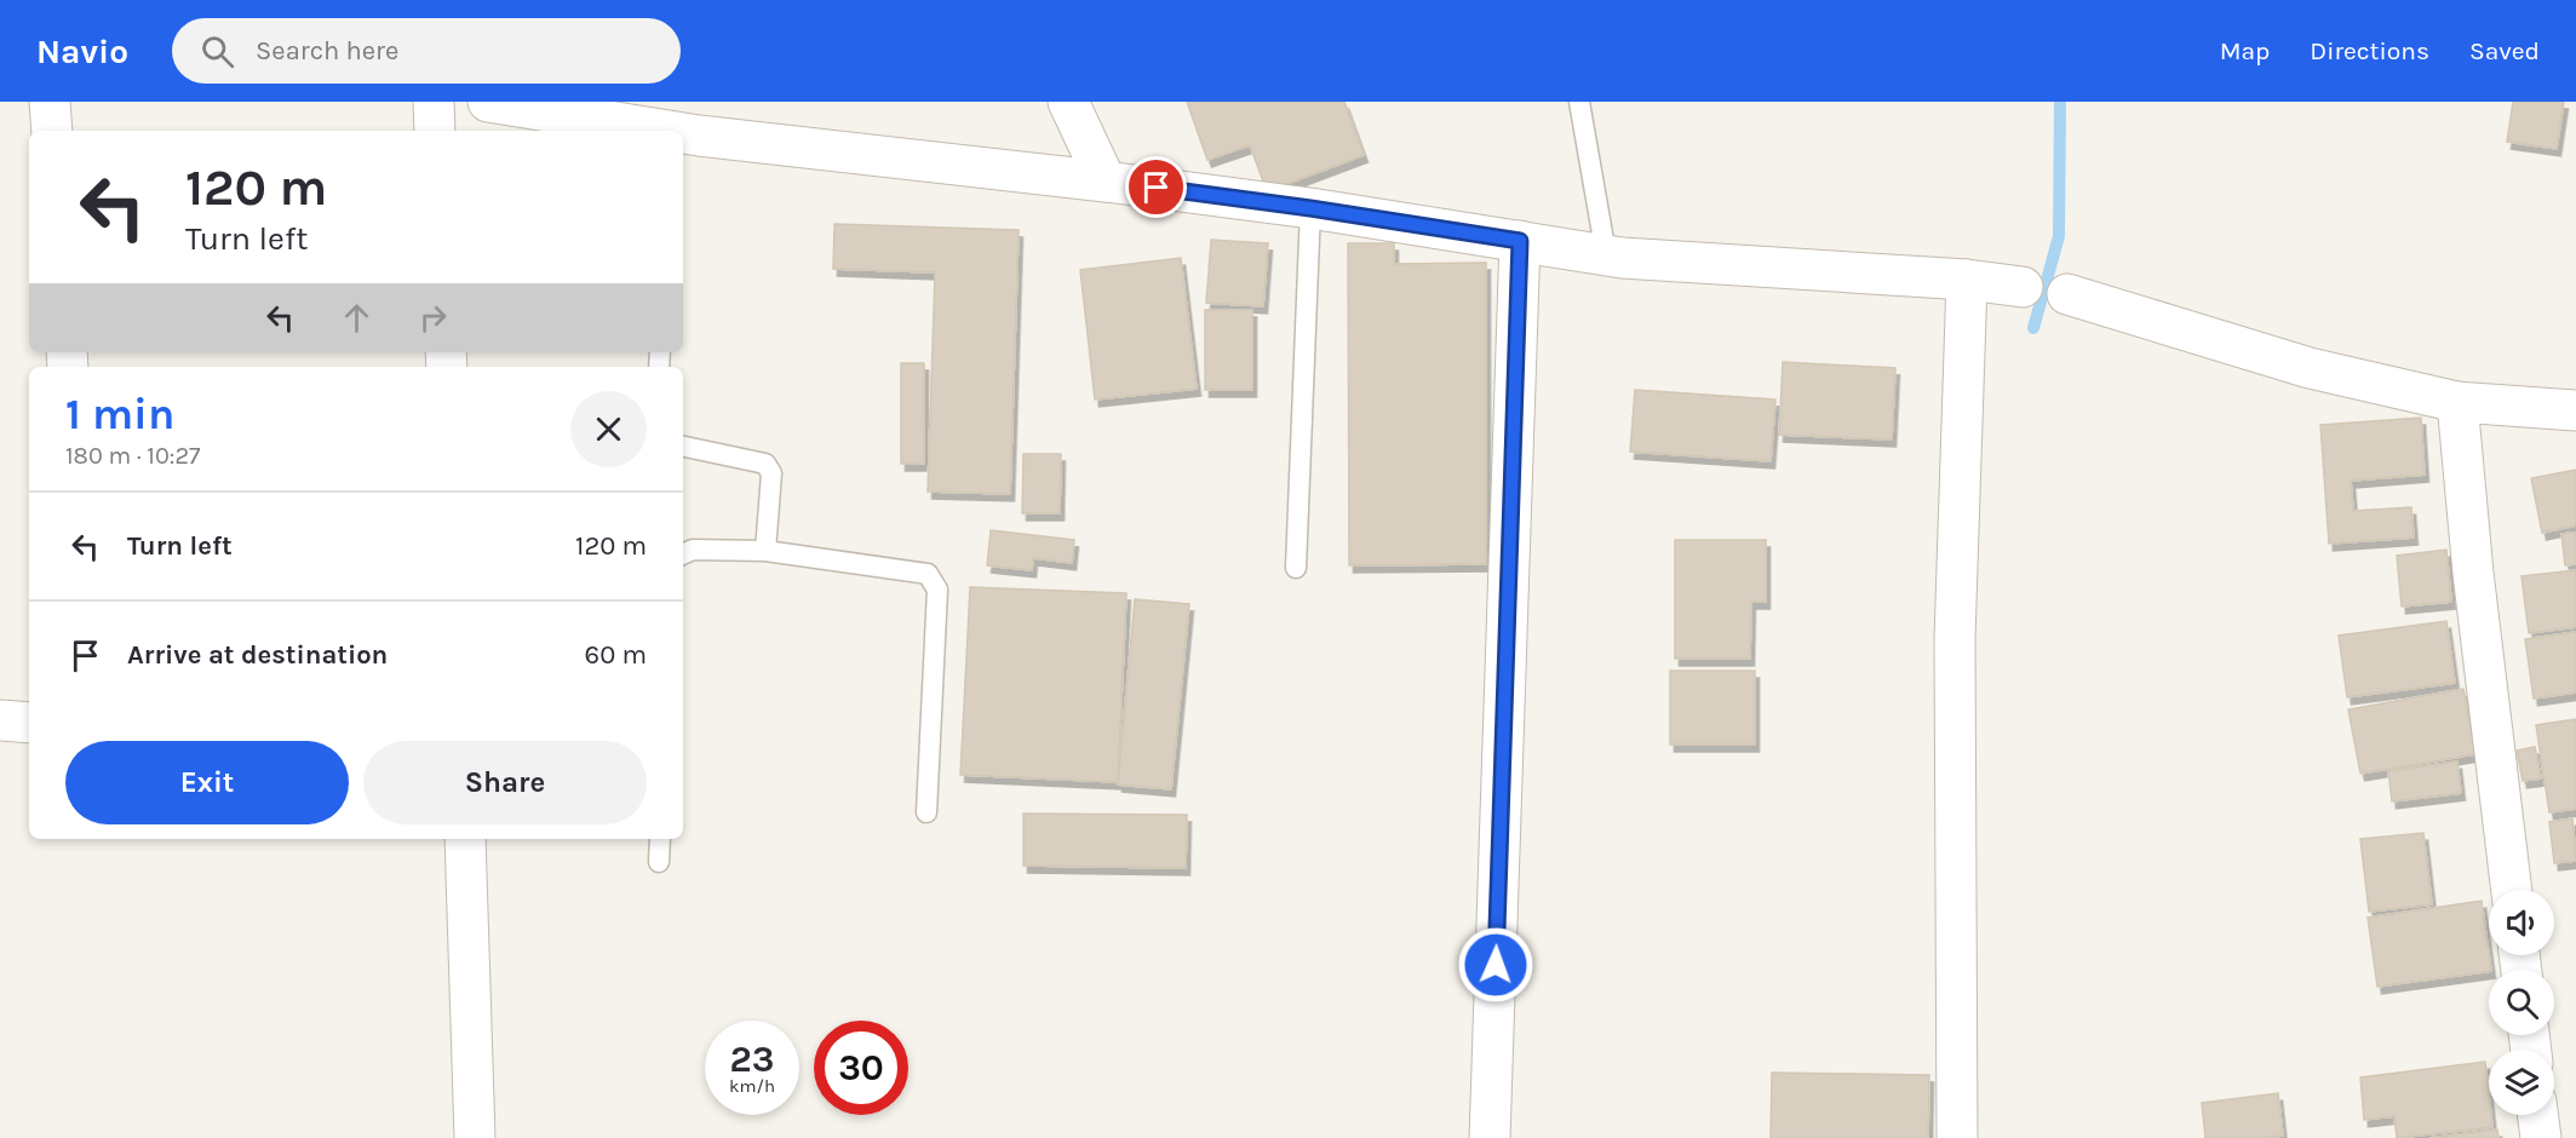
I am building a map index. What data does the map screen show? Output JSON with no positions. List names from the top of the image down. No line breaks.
{"page":{"header":"Navio","search":"Search here","nav":["Map","Directions","Saved"],"turn":["120 m","Turn left"],"heading":["1 min","180 m · 10:27"],"list":[{"name":"Turn left","value":"120 m"},{"name":"Arrive at destination","value":"60 m"}],"buttons":["Exit","Share"],"speed":"23 km/h","limit":"30"}}
